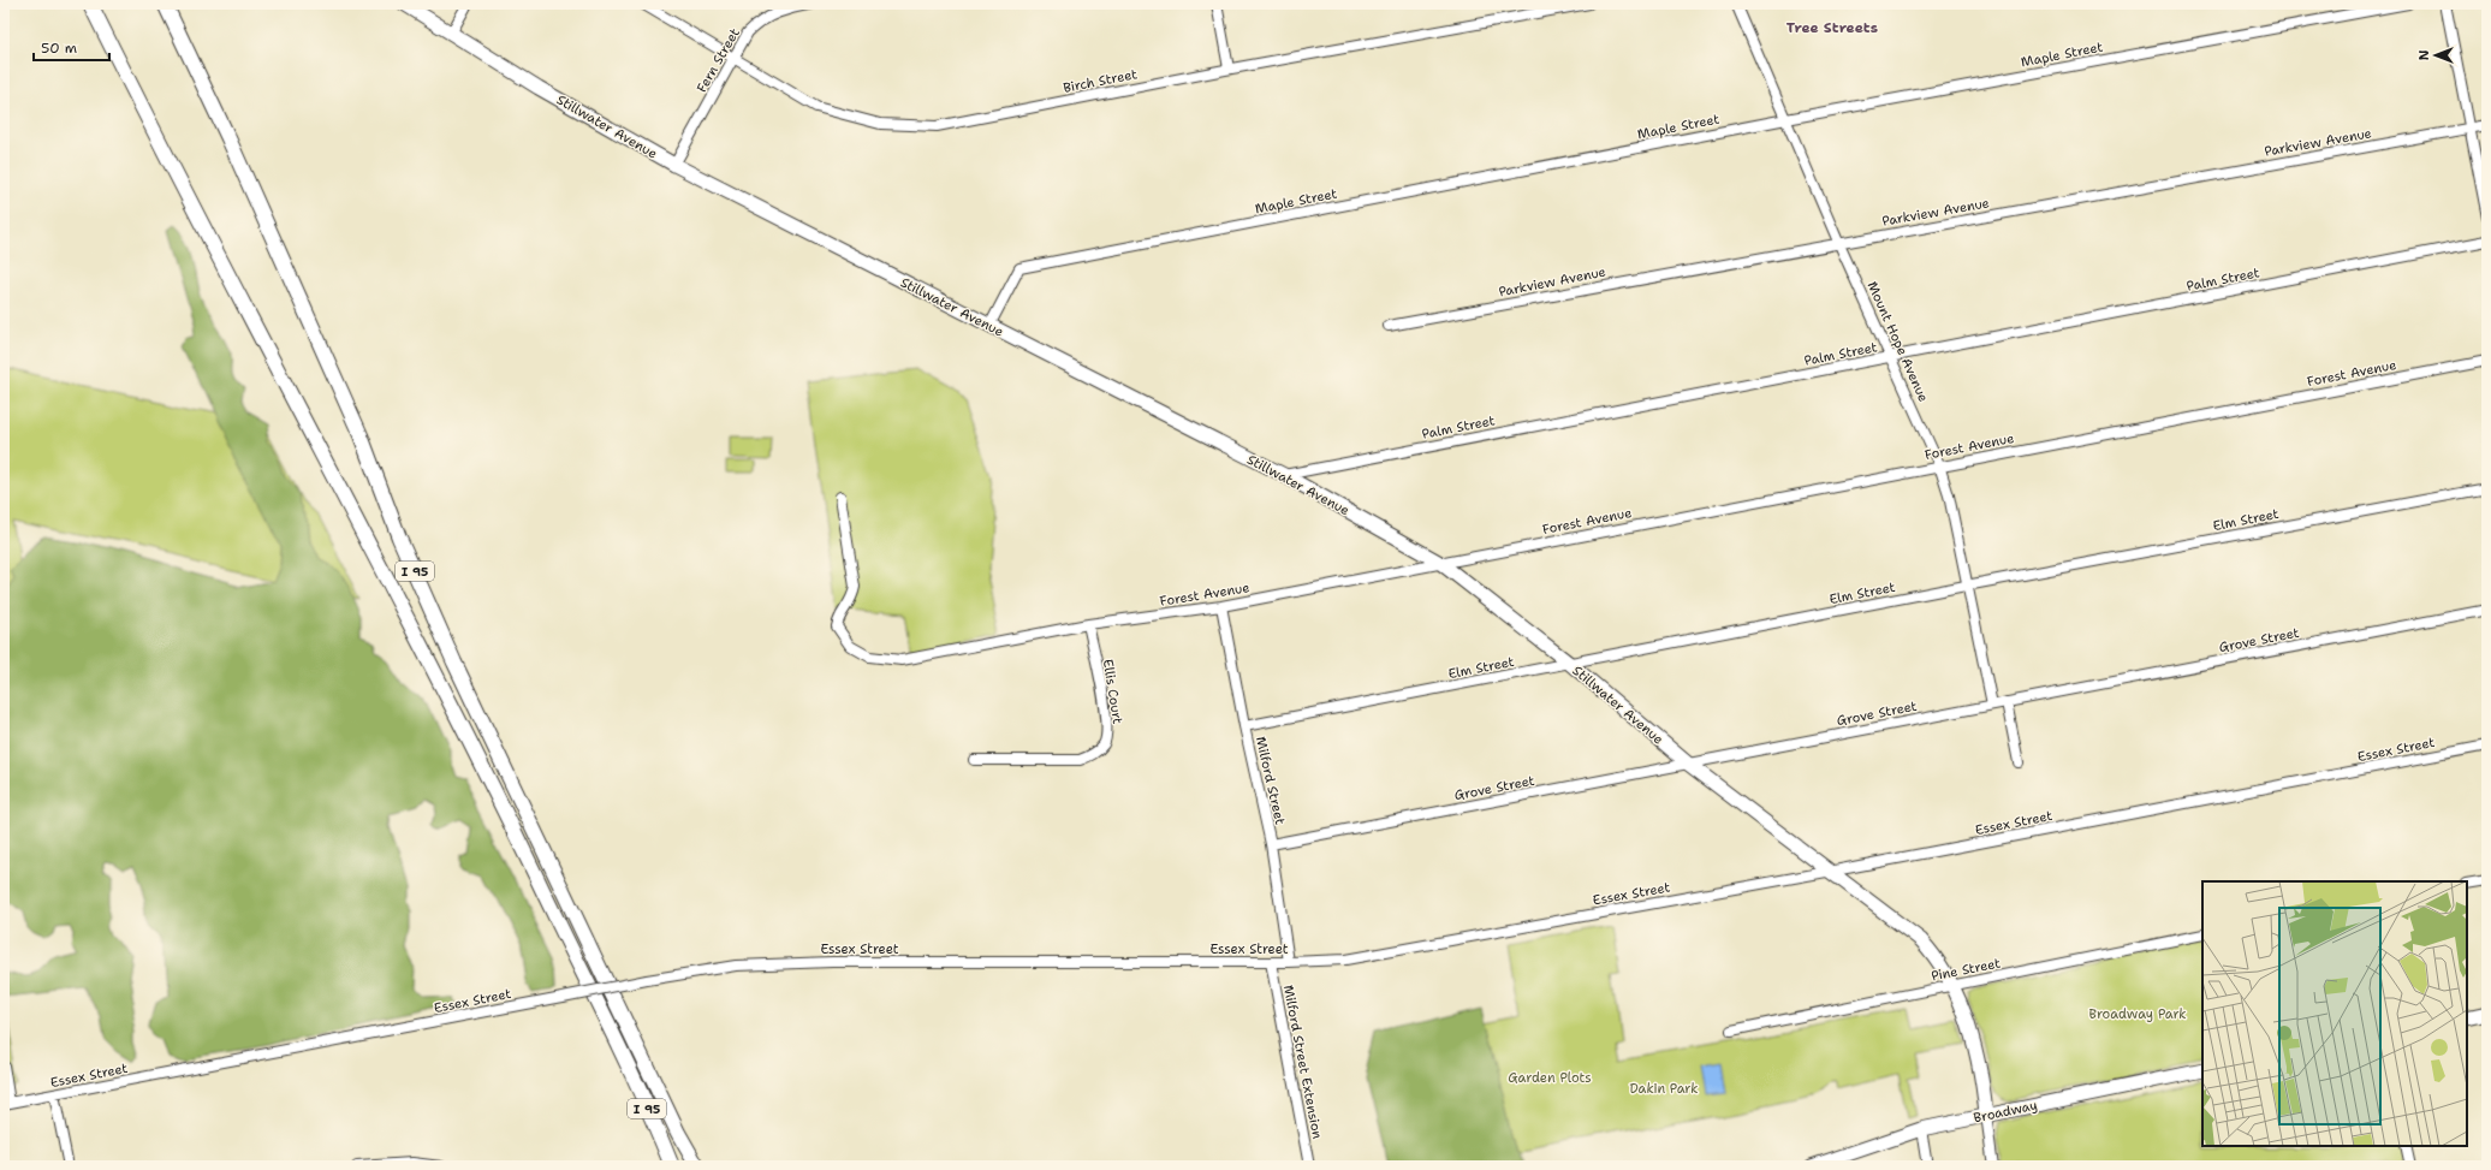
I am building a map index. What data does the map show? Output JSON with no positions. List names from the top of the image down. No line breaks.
{"streets":{"highway":["I 95"],"main road":["Stillwater Avenue","Broadway"],"street":["Maple Street","Fern Street","Birch Street","Parkview Avenue","Palm Street","Mount Hope Avenue","Forest Avenue","Elm Street","Grove Street","Ellis Court","Essex Street","Milford Street","Pine Street","Milford Street Extension"]},"crossings":[["Maple Street","Stillwater Avenue"],["Maple Street","Mount Hope Avenue"],["Fern Street","Birch Street"],["Fern Street","Stillwater Avenue"],["Stillwater Avenue","Palm Street"],["Stillwater Avenue","Forest Avenue"],["Stillwater Avenue","Elm Street"],["Stillwater Avenue","Grove Street"],["Stillwater Avenue","Essex Street"],["Stillwater Avenue","Pine Street"],["Stillwater Avenue","Broadway"],["Parkview Avenue","Mount Hope Avenue"],["Palm Street","Mount Hope Avenue"],["Mount Hope Avenue","Forest Avenue"],["Mount Hope Avenue","Elm Street"],["Mount Hope Avenue","Grove Street"],["Forest Avenue","Ellis Court"],["Forest Avenue","Milford Street"],["Elm Street","Milford Street"],["Grove Street","Milford Street"],["Essex Street","Milford Street"],["Essex Street","Milford Street Extension"]],"districts":["Tree Streets"],"parks":["Broadway Park","Garden Plots","Dakin Park"],"scale_bar":"50 m","north":"left"}
